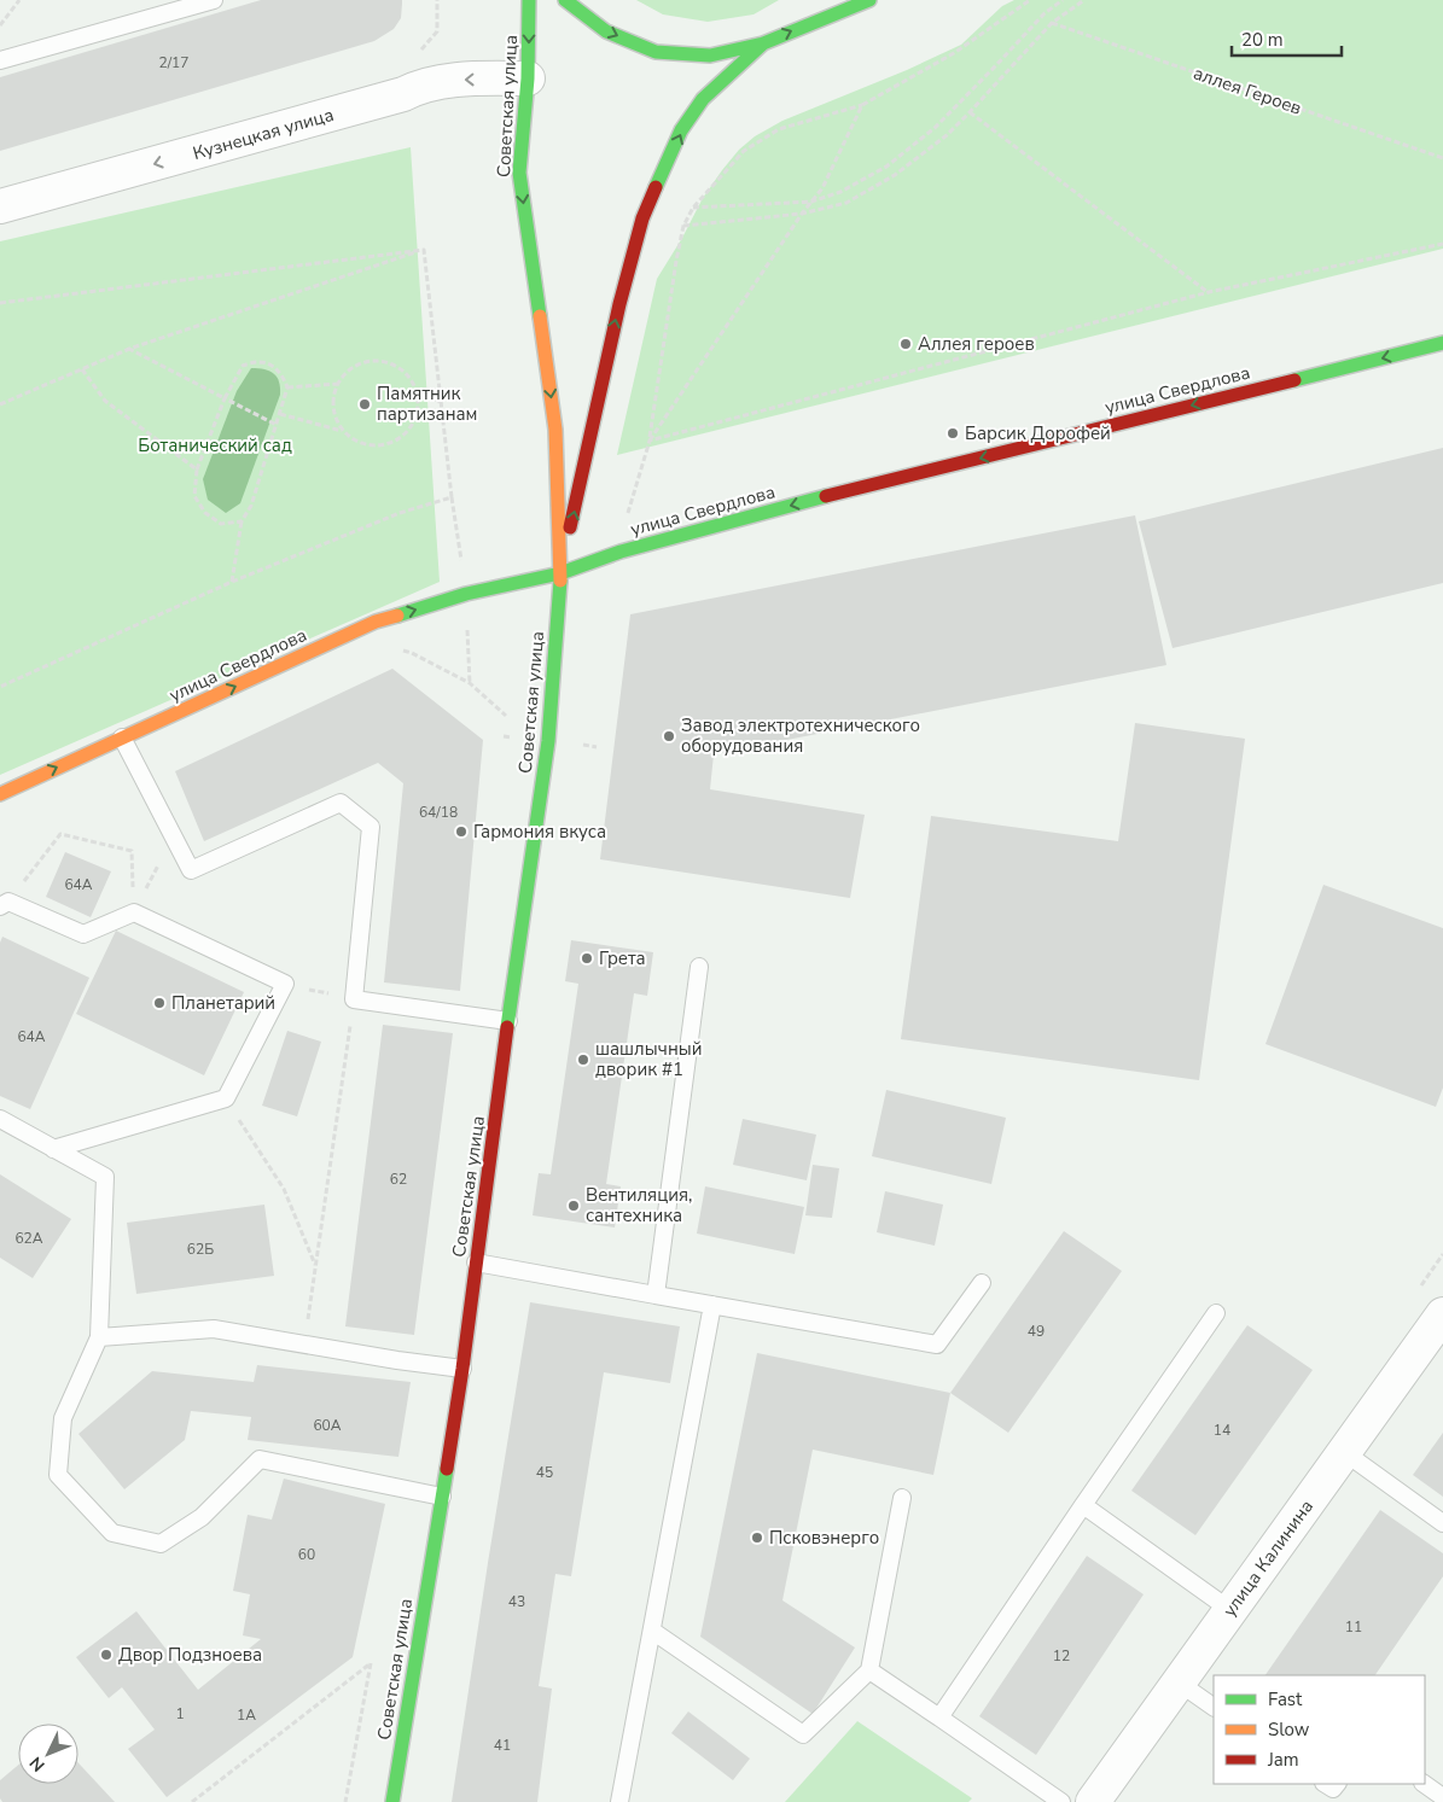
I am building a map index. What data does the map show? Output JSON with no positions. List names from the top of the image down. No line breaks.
{"streets":{"main road":["Советская улица","улица Свердлова"],"street":["Кузнецкая улица","улица Калинина"],"path":["аллея Героев"]},"crossings":[["Советская улица","Кузнецкая улица"],["Советская улица","улица Свердлова"]],"one_way":["Кузнецкая улица"],"parks":["Ботанический сад"],"places":["Аллея героев","Памятник партизанам","Барсик Дорофей","Завод электротехнического оборудования","Гармония вкуса","Грета","Планетарий","шашлычный дворик #1","Вентиляция, сантехника","Псковэнерго","Двор Подзноева"],"house_numbers":["2/17","64/18","64А","64А","62","62А","62Б","49","60А","14","45","60","43","11","12","1","1А","41"],"legend":["Fast","Slow","Jam"],"scale_bar":"20 m","north":"bottom left"}
